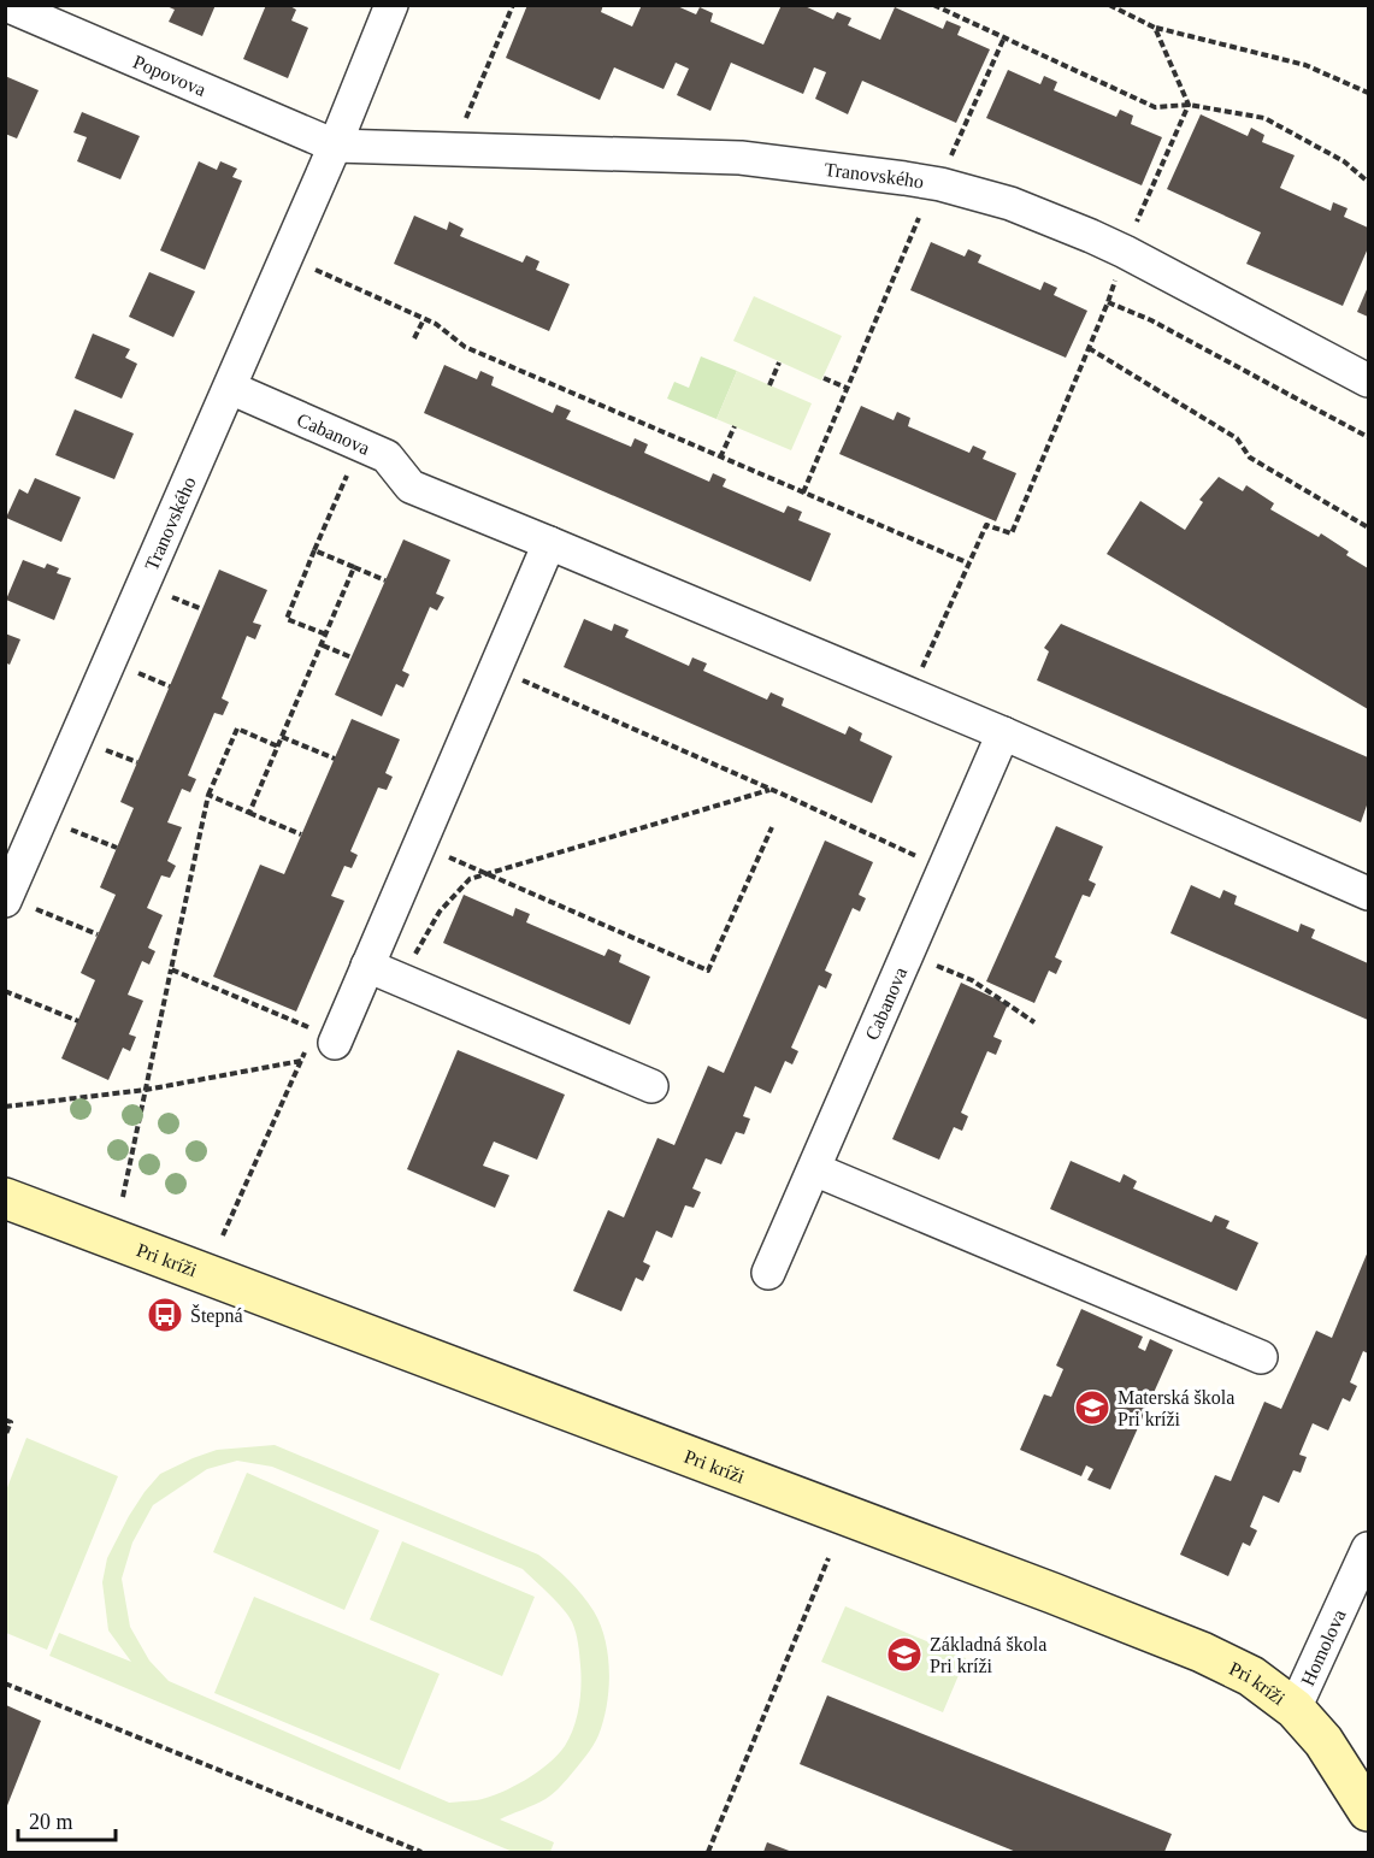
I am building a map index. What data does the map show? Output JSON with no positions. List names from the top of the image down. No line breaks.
{"streets":{"street":["Popovova","Tranovského","Cabanova","Pri kríži","Homolova"]},"crossings":[["Popovova","Tranovského"],["Tranovského","Cabanova"],["Pri kríži","Homolova"]],"places":{"bus stop":["Štepná"],"school or university":["Materská škola Pri kríži","Základná škola Pri kríži"]},"scale_bar":"20 m"}
